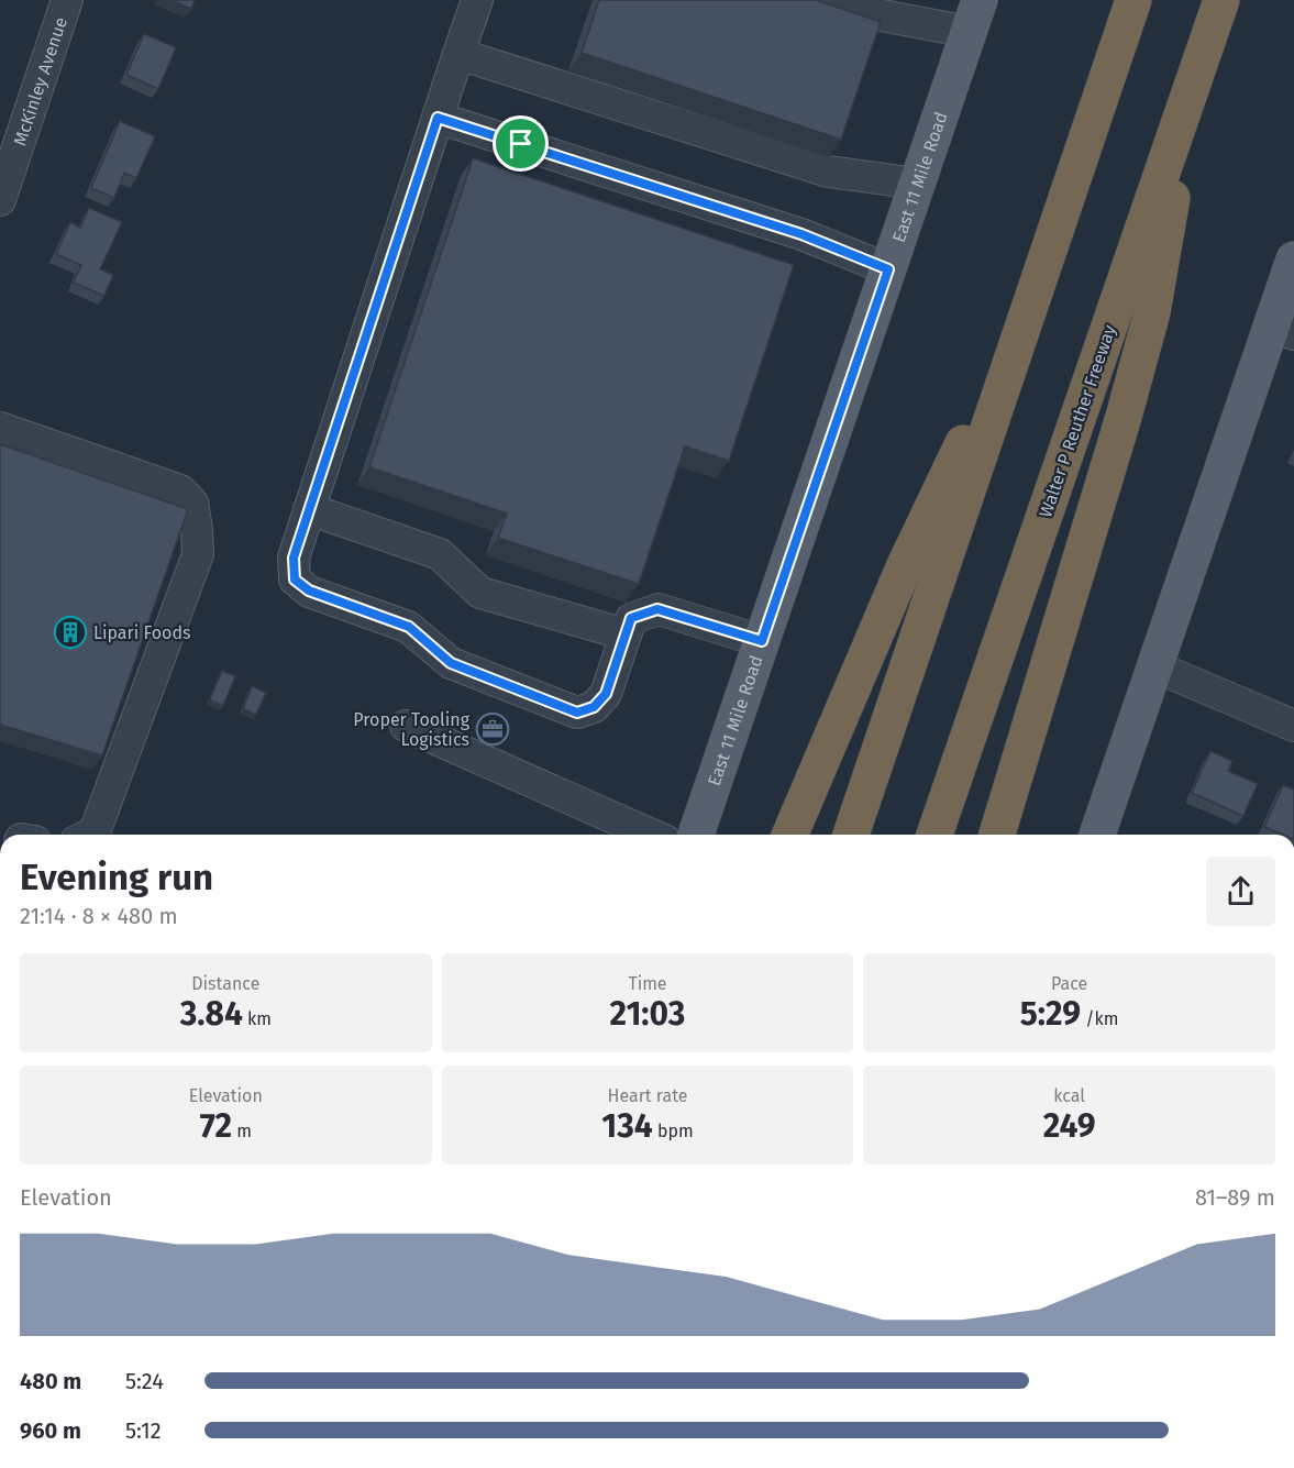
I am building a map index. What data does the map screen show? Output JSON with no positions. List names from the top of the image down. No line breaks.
{"streets":{"highway":["Walter P Reuther Freeway"],"main road":["East 11 Mile Road"],"street":["McKinley Avenue"]},"places":{"building":["Lipari Foods"],"office":["Proper Tooling Logistics"]},"page":{"heading":["Evening run","21:14 · 8 × 480 m"],"stats":[["Distance","3.84 km"],["Time","21:03"],["Pace","5:29 /km"],["Elevation","72 m"],["Heart rate","134 bpm"],["kcal","249"]],"chart":["Elevation","81–89 m"],"list":[{"name":"480 m","note":"5:24"},{"name":"960 m","note":"5:12"}]}}
